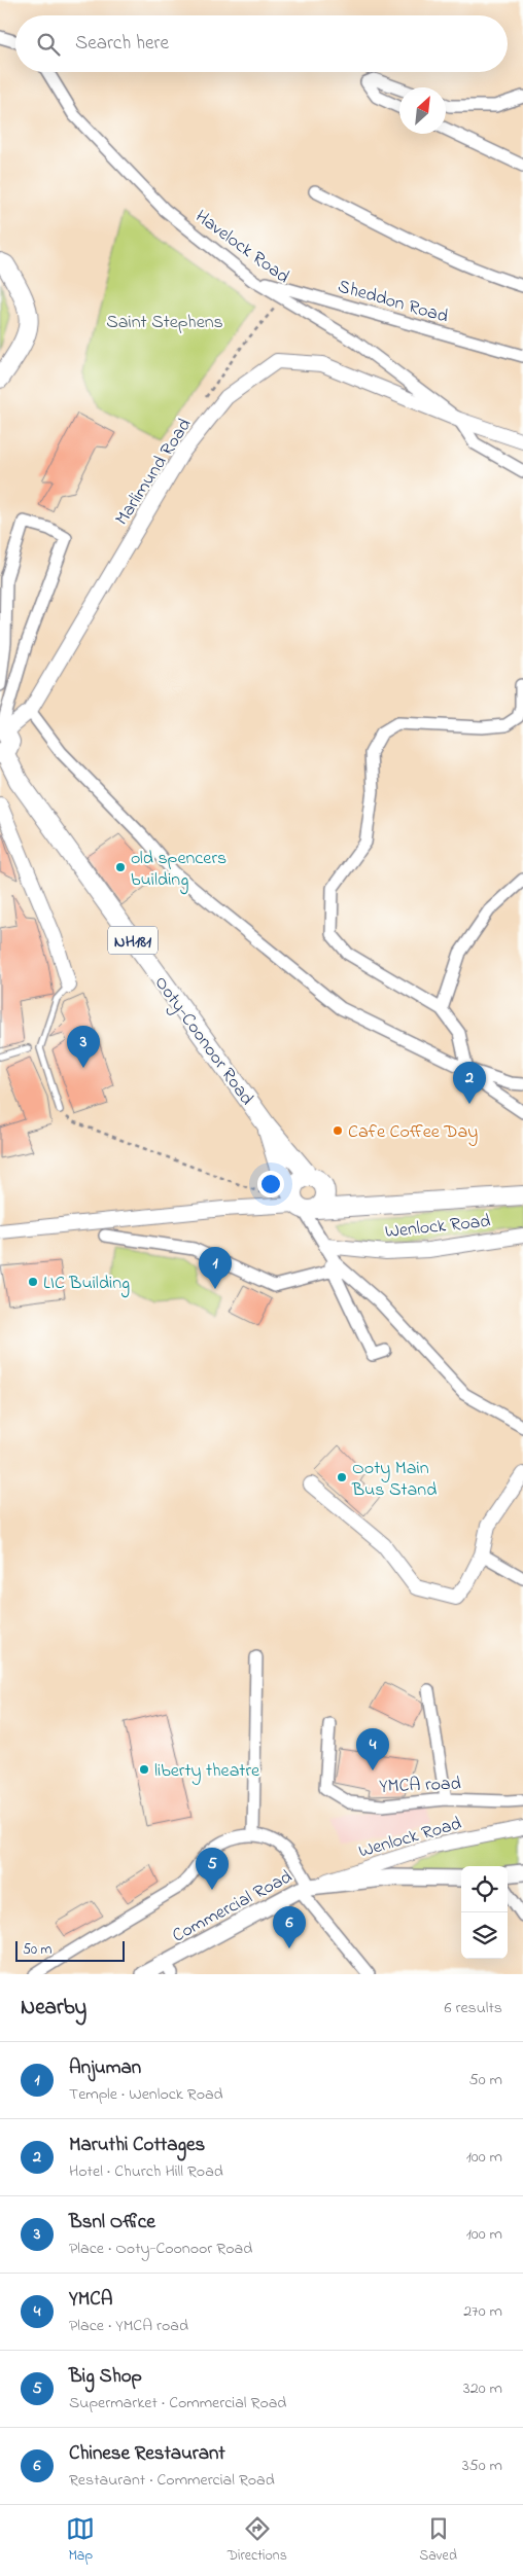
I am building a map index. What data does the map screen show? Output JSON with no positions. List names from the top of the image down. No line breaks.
{"streets":{"highway":["NH181","Ooty-Coonoor Road"],"main road":["Commercial Road"],"street":["Havelock Road","Sheddon Road","Marlimund Road","Wenlock Road","YMCA road"]},"crossings":[["Havelock Road","Sheddon Road"],["Havelock Road","Marlimund Road"],["Marlimund Road","NH181"],["NH181","Ooty-Coonoor Road"],["Wenlock Road","Commercial Road"]],"parks":["Saint Stephens"],"places":["old spencers building","Cafe Coffee Day","LIC Building","Ooty Main Bus Stand","liberty theatre"],"scale_bar":"50 m","north":"top right","page":{"search":"Search here","pins":["3","2","1","4","5","6"],"scale":"50 m","heading":["Nearby","6 results"],"list":[{"mark":"1","name":"Anjuman","note":"Temple · Wenlock Road","value":"50 m"},{"mark":"2","name":"Maruthi Cottages","note":"Hotel · Church Hill Road","value":"100 m"},{"mark":"3","name":"Bsnl Office","note":"Place · Ooty-Coonoor Road","value":"100 m"},{"mark":"4","name":"YMCA","note":"Place · YMCA road","value":"270 m"},{"mark":"5","name":"Big Shop","note":"Supermarket · Commercial Road","value":"320 m"},{"mark":"6","name":"Chinese Restaurant","note":"Restaurant · Commercial Road","value":"350 m"}],"nav":["Map","Directions","Saved"]}}
